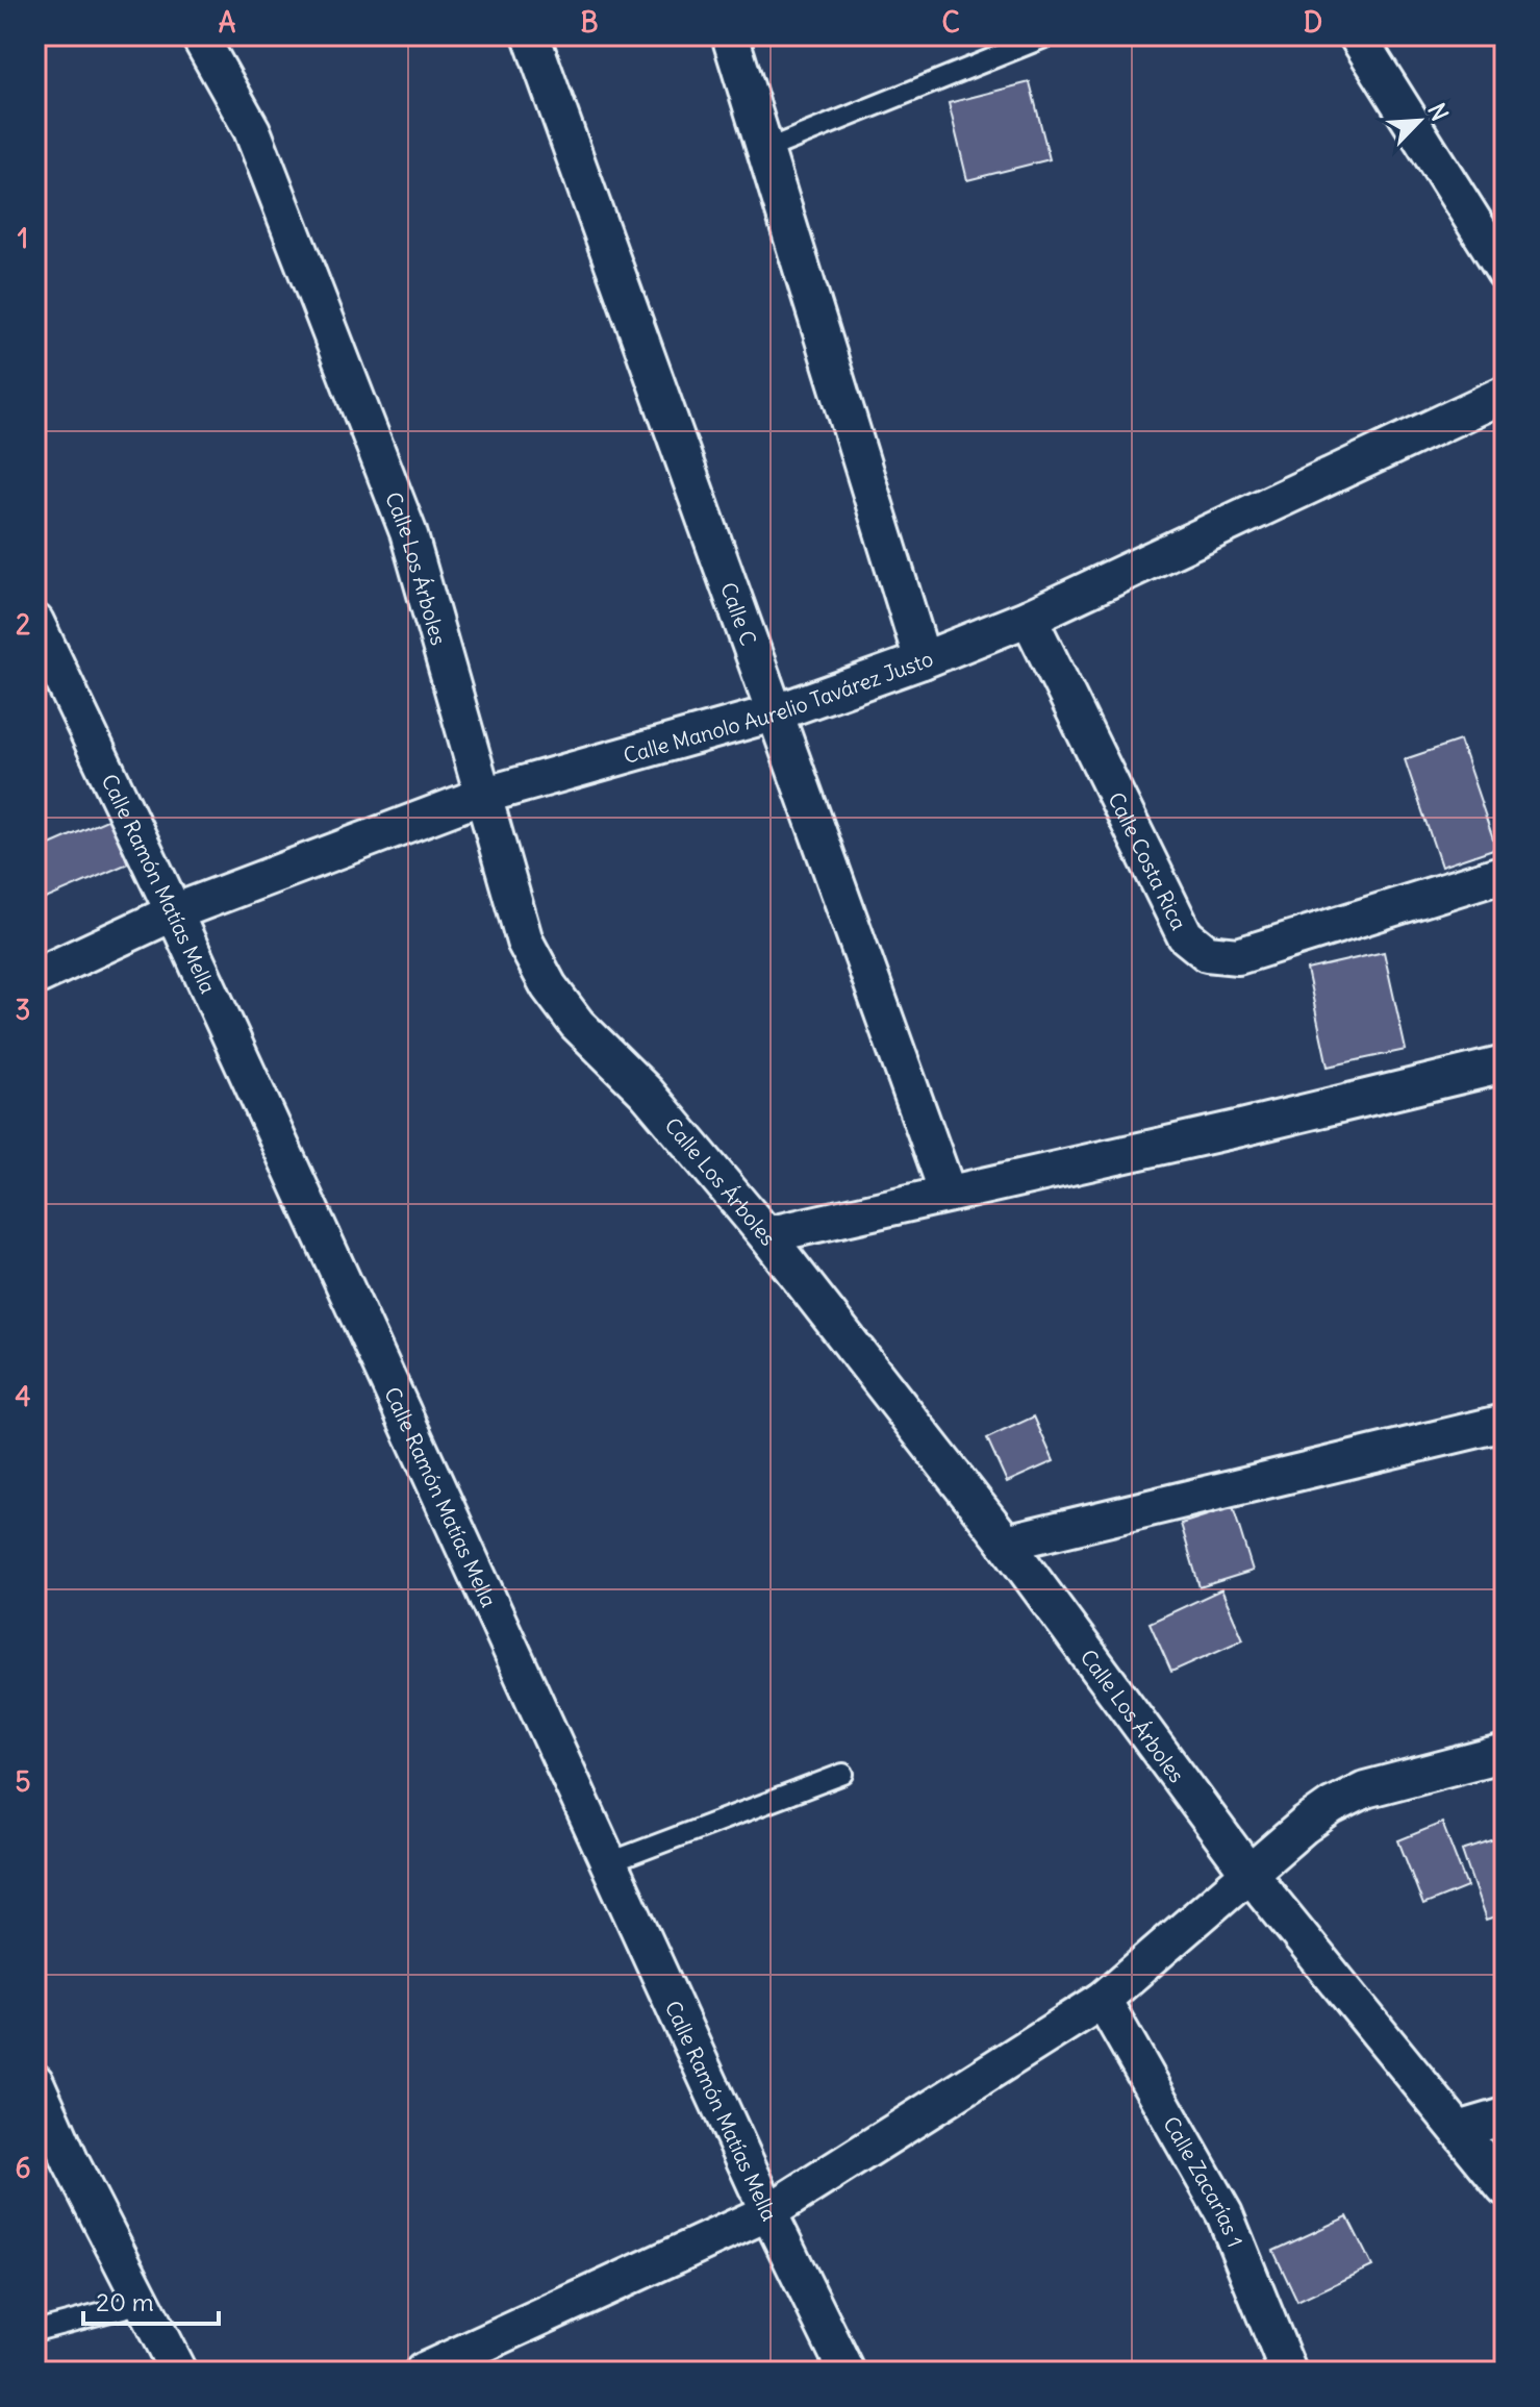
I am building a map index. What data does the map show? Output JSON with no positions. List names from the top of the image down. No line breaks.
{"streets":{"street":["Calle Los Árboles","Calle C","Calle Manolo Aurelio Tavárez Justo","Calle Costa Rica","Calle Ramón Matías Mella","Calle Zacarías 1"]},"crossings":[["Calle Los Árboles","Calle Manolo Aurelio Tavárez Justo"],["Calle C","Calle Manolo Aurelio Tavárez Justo"],["Calle Manolo Aurelio Tavárez Justo","Calle Costa Rica"],["Calle Manolo Aurelio Tavárez Justo","Calle Ramón Matías Mella"]],"scale_bar":"20 m","north":"top right","grid":{"columns":["A","B","C","D"],"rows":["1","2","3","4","5","6"]}}
